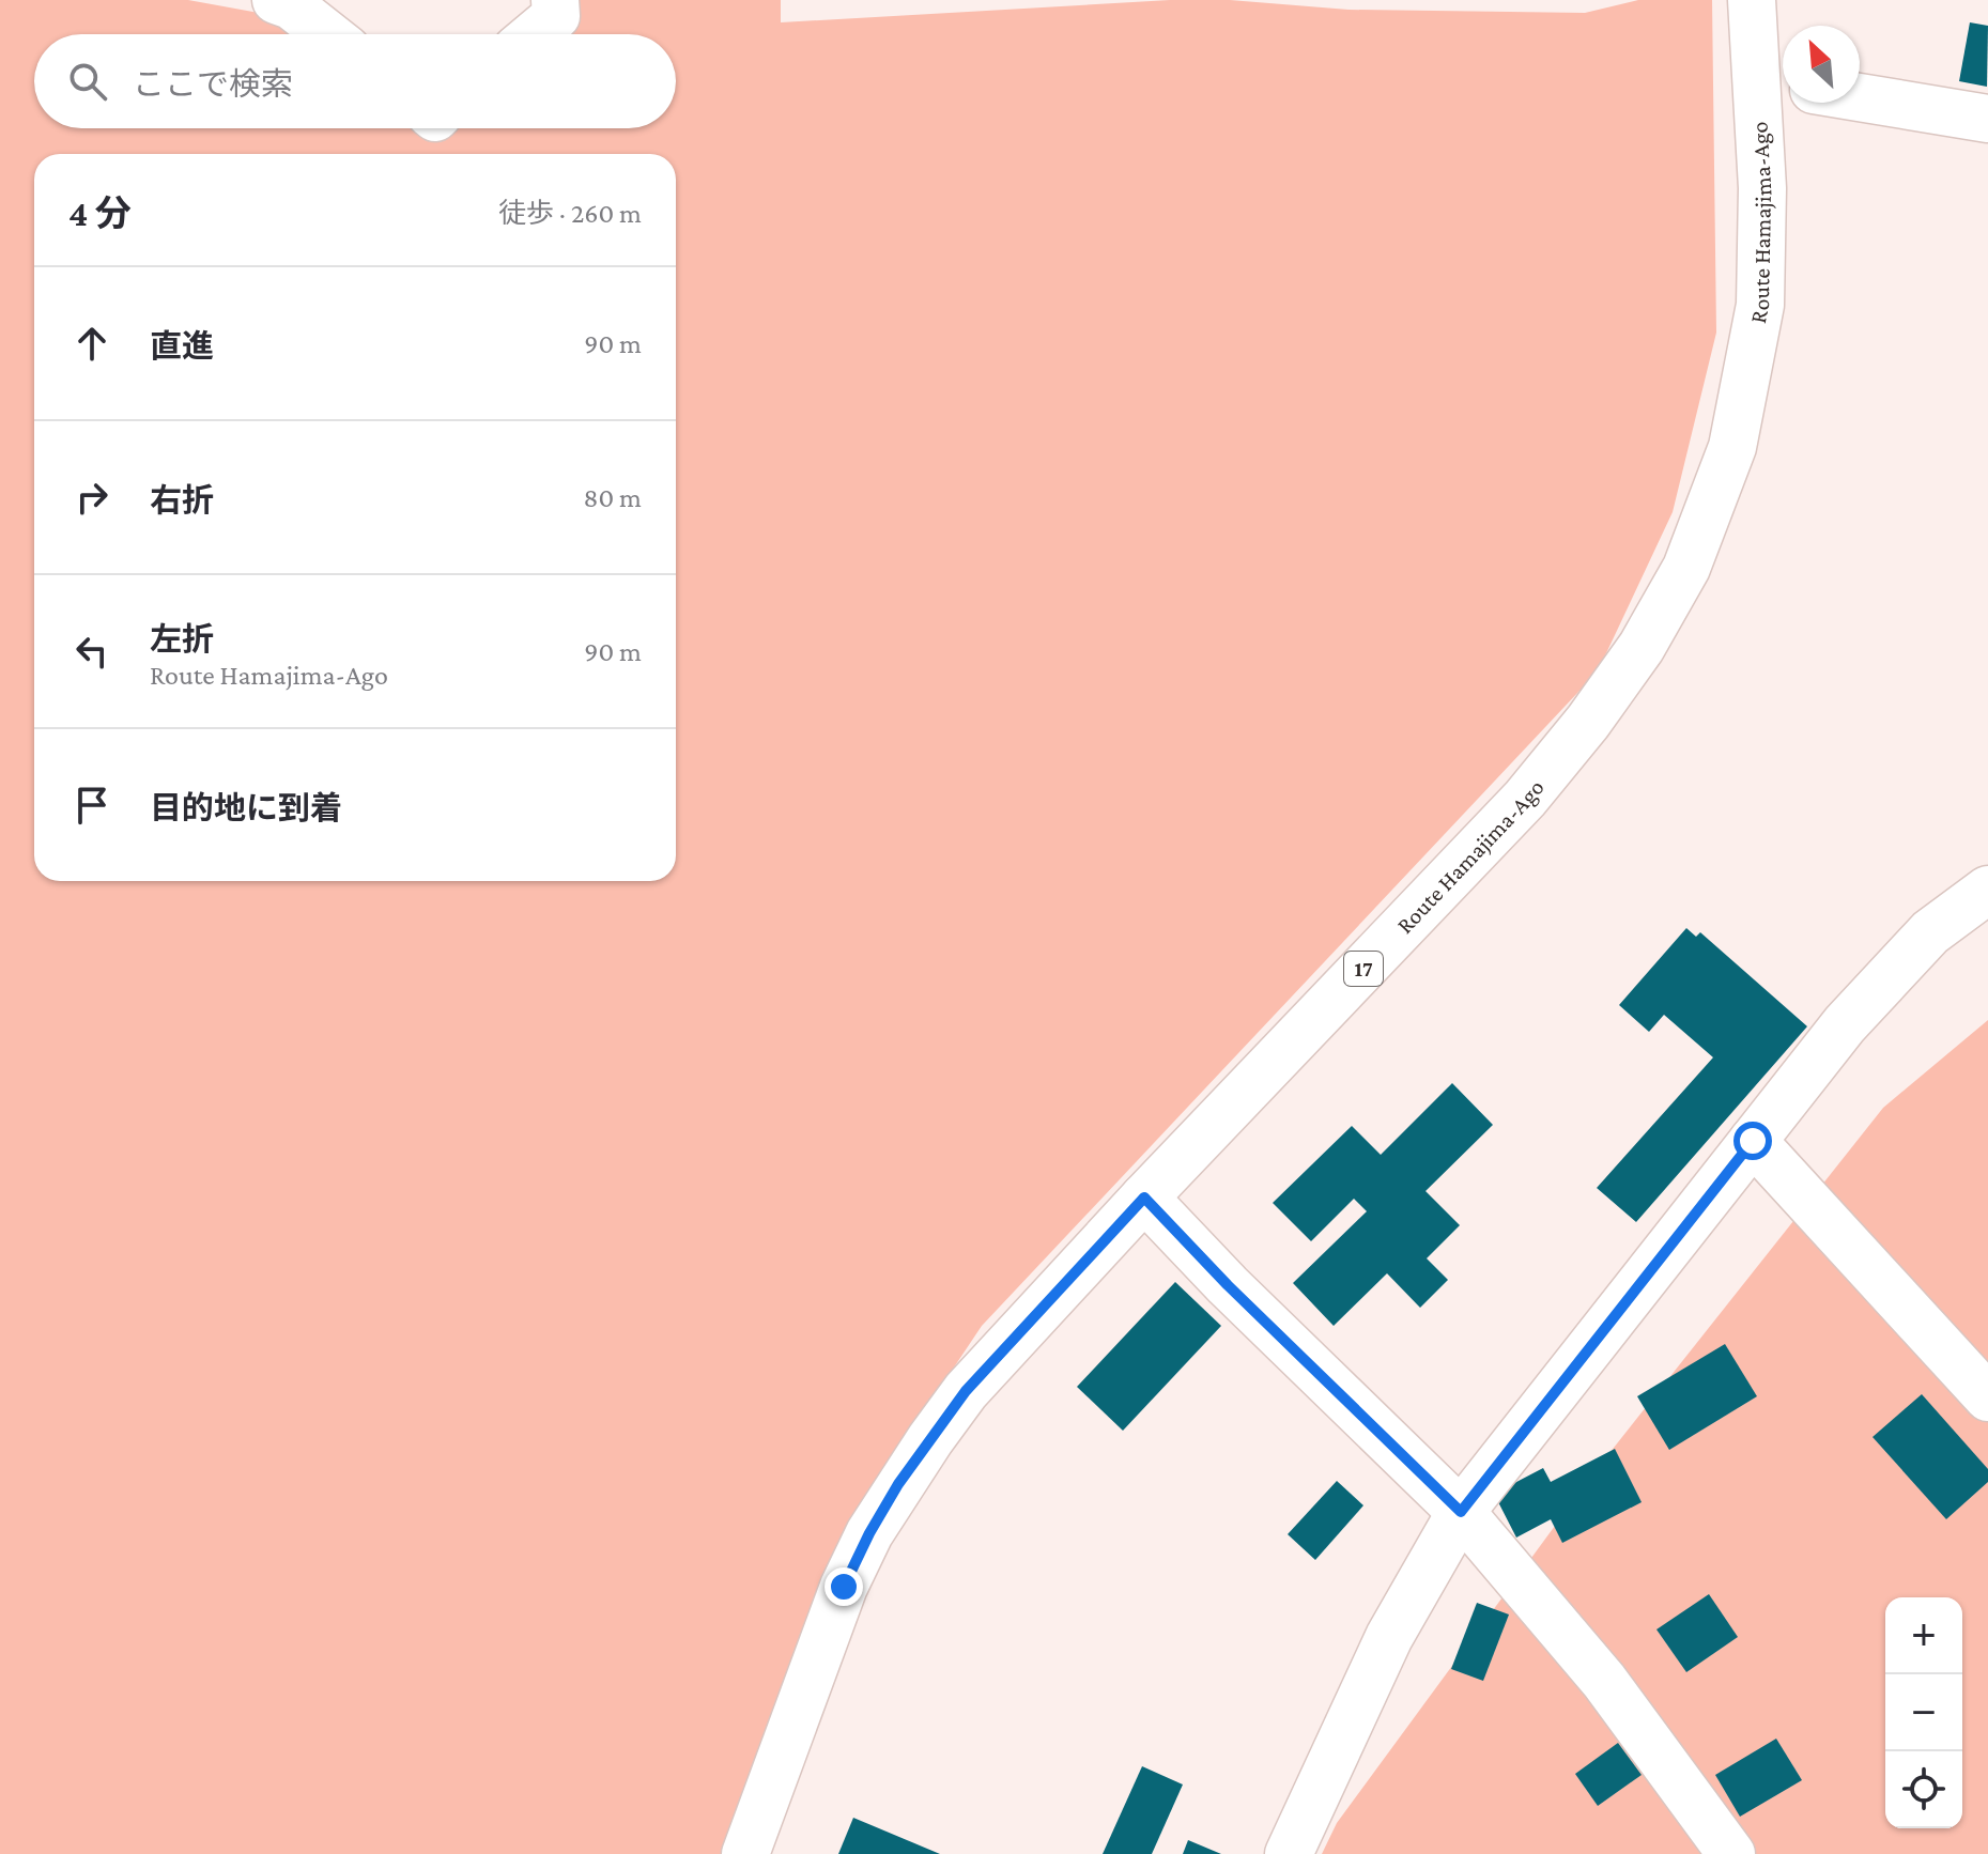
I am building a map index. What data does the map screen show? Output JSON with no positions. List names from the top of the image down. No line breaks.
{"streets":{"main road":["Route Hamajima-Ago","17"]},"north":"top left","page":{"search":"ここで検索","heading":["4 分","徒歩 · 260 m"],"list":[["直進","90 m"],["右折","80 m"],["左折","Route Hamajima-Ago","90 m"],"目的地に到着"],"map_buttons":["+","−"]}}
